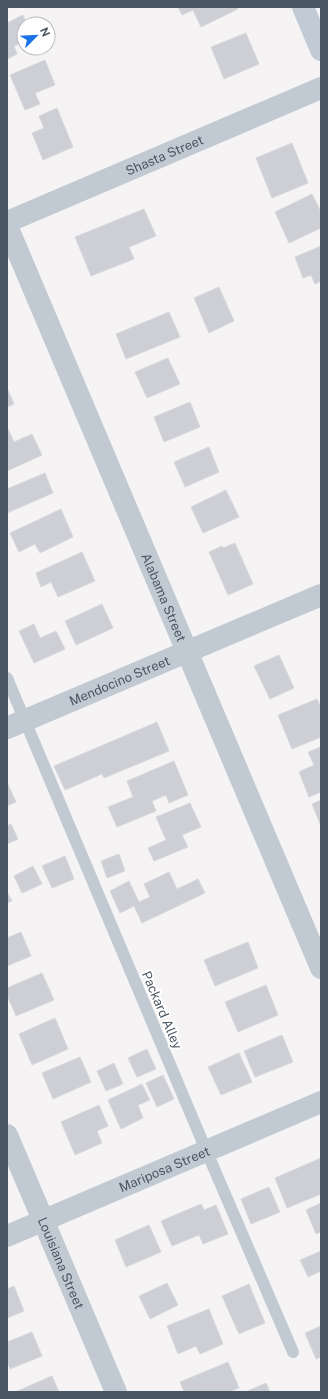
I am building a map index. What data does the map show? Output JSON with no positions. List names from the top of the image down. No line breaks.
{"streets":{"street":["Shasta Street","Alabama Street","Mendocino Street","Mariposa Street","Louisiana Street"],"lane":["Packard Alley"]},"crossings":[["Alabama Street","Mendocino Street"],["Mendocino Street","Packard Alley"],["Packard Alley","Mariposa Street"],["Mariposa Street","Louisiana Street"]],"north":"top right"}
